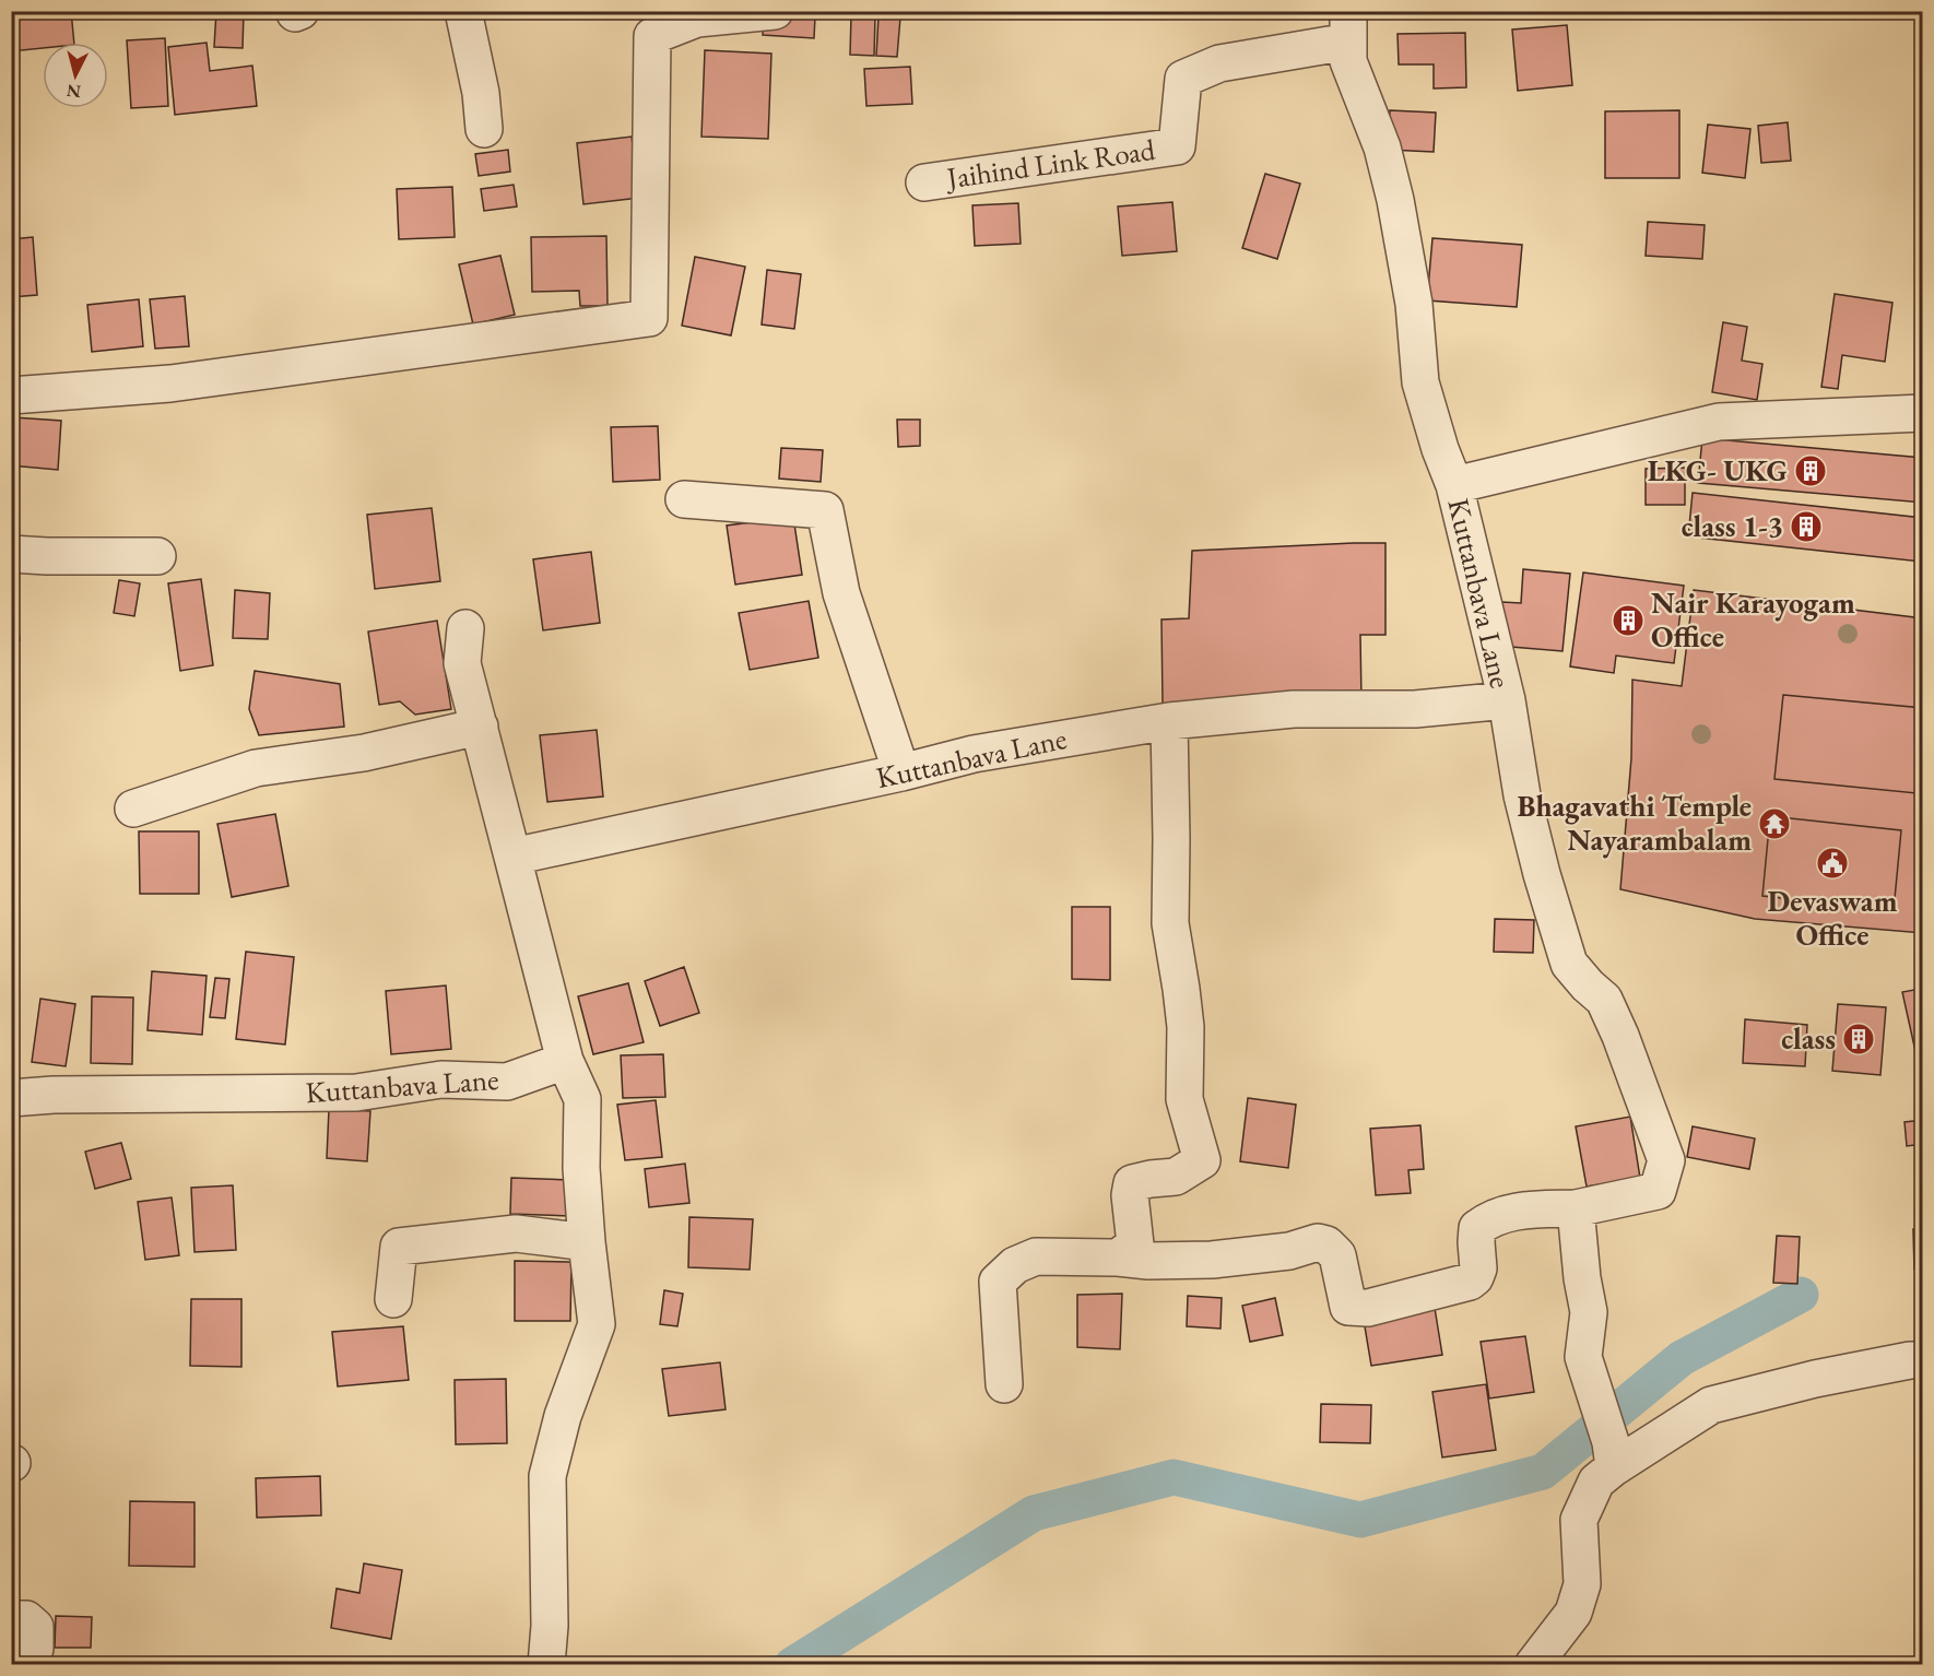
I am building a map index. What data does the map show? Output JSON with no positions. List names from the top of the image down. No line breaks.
{"streets":{"street":["Jaihind Link Road","Kuttanbava Lane"]},"places":{"building":["LKG- UKG","class 1-3","Nair Karayogam Office","class"],"temple":["Bhagavathi Temple Nayarambalam"],"public building":["Devaswam Office"]},"north":"bottom"}
